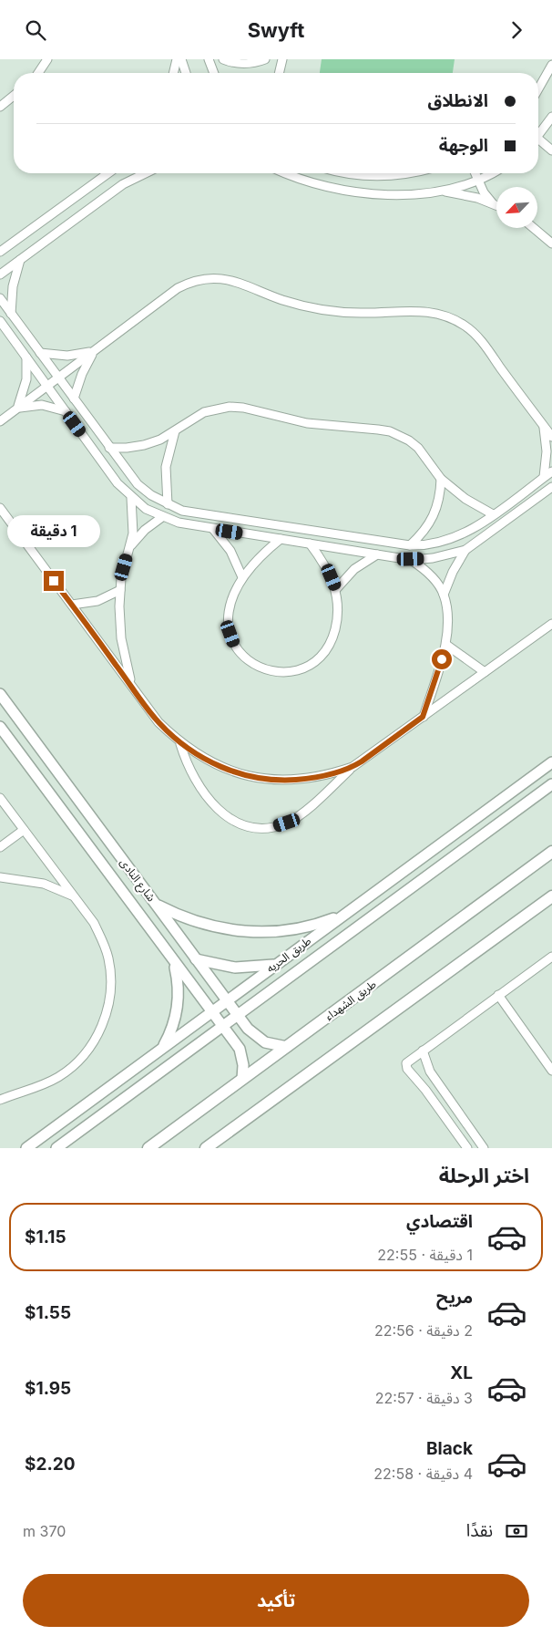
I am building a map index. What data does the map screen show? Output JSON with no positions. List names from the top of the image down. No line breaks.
{"streets":{"main road":["طريق الشهداء"],"street":["شارع النادى","طريق الحريه"]},"crossings":[["شارع النادى","طريق الحريه"],["شارع النادى","طريق الشهداء"]],"north":"bottom left","page":{"header":"Swyft","banner":["الانطلاق","الوجهة"],"bubble":"1 دقيقة","heading":"اختر الرحلة","list":[{"name":"اقتصادي","note":"1 دقيقة · 22:55","value":"$1.15"},{"name":"مريح","note":"2 دقيقة · 22:56","value":"$1.55"},{"name":"XL","note":"3 دقيقة · 22:57","value":"$1.95"},{"name":"Black","note":"4 دقيقة · 22:58","value":"$2.20"}],"pay":["نقدًا","370 m"],"buttons":"تأكيد"}}
